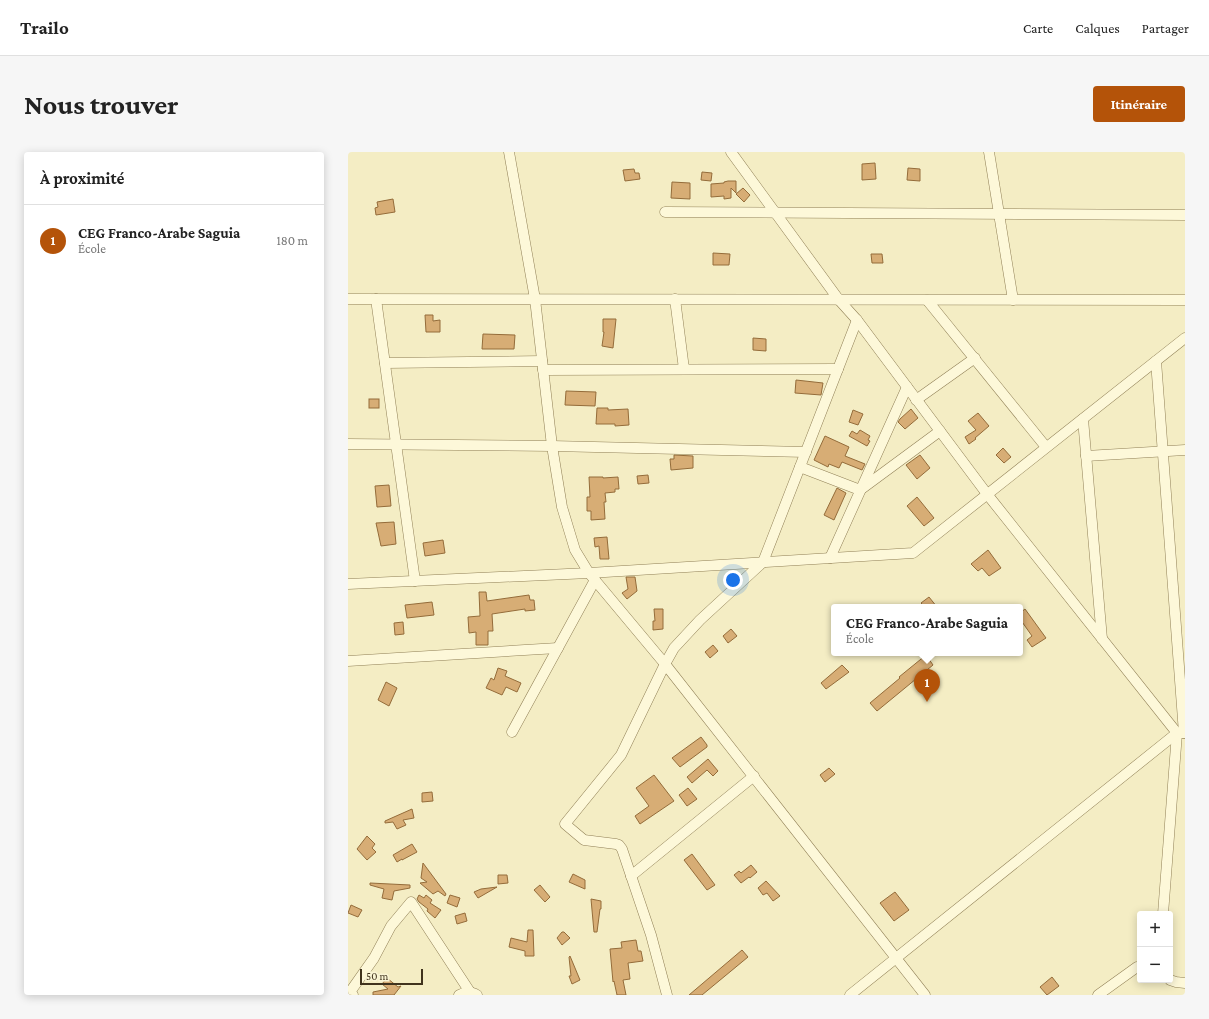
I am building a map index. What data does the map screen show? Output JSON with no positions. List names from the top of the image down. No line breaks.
{"scale_bar":"50 m","page":{"header":"Trailo","nav":["Carte","Calques","Partager"],"buttons":"Itinéraire","title":"Nous trouver","heading":"À proximité","list":[{"mark":"1","name":"CEG Franco-Arabe Saguia","note":"École","value":"180 m"}],"popup":["CEG Franco-Arabe Saguia","École"],"pins":"1","map_buttons":["+","−"],"scale":"50 m"}}
